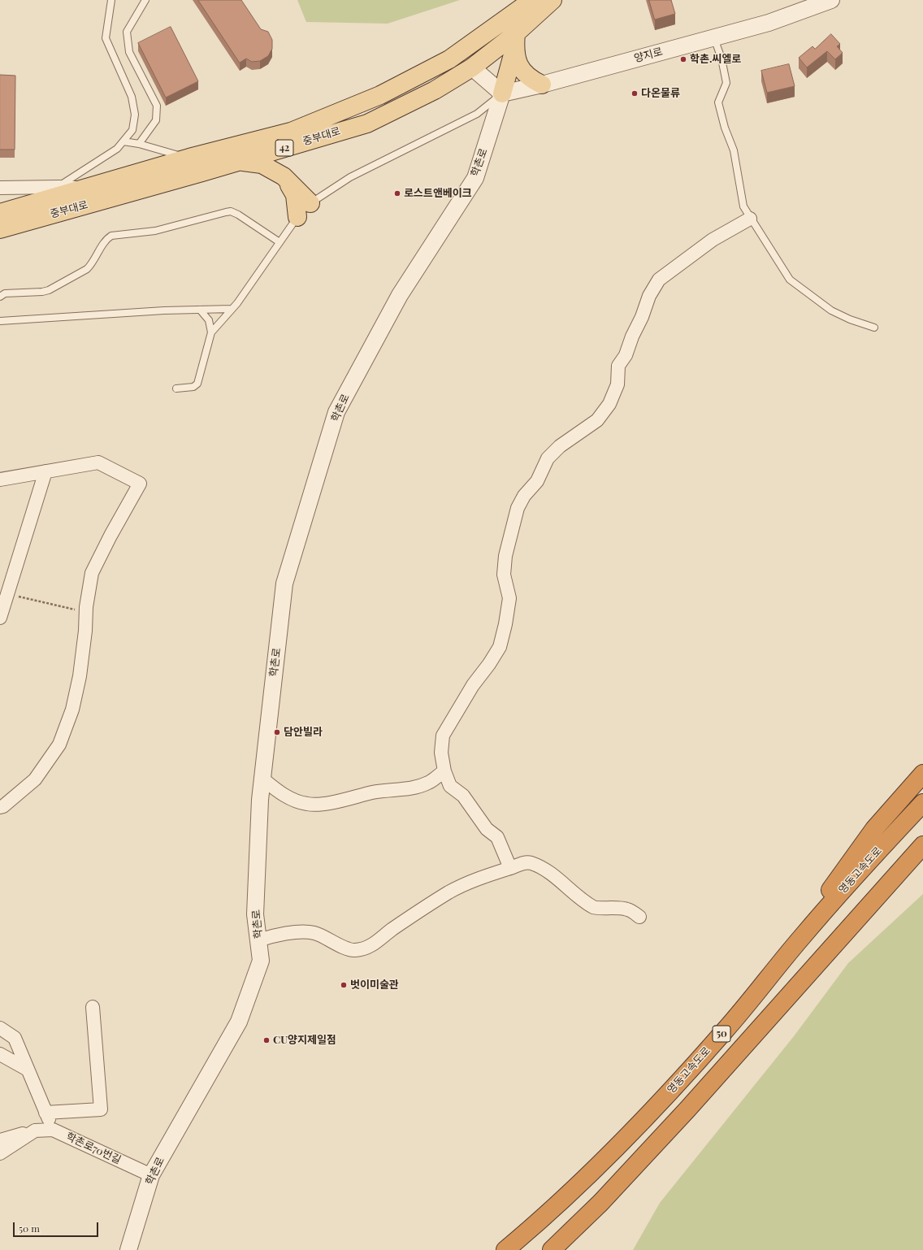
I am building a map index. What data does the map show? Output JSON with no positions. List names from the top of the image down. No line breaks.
{"streets":{"highway":["영동고속도로","50"],"main road":["중부대로","42"],"street":["양지로","학촌로","학촌로70번길"]},"crossings":[["양지로","학촌로"],["학촌로","학촌로70번길"]],"places":["학촌.씨엘로","다온물류","로스트앤베이크","담안빌라","벗이미술관","CU양지제일점"],"scale_bar":"50 m"}
